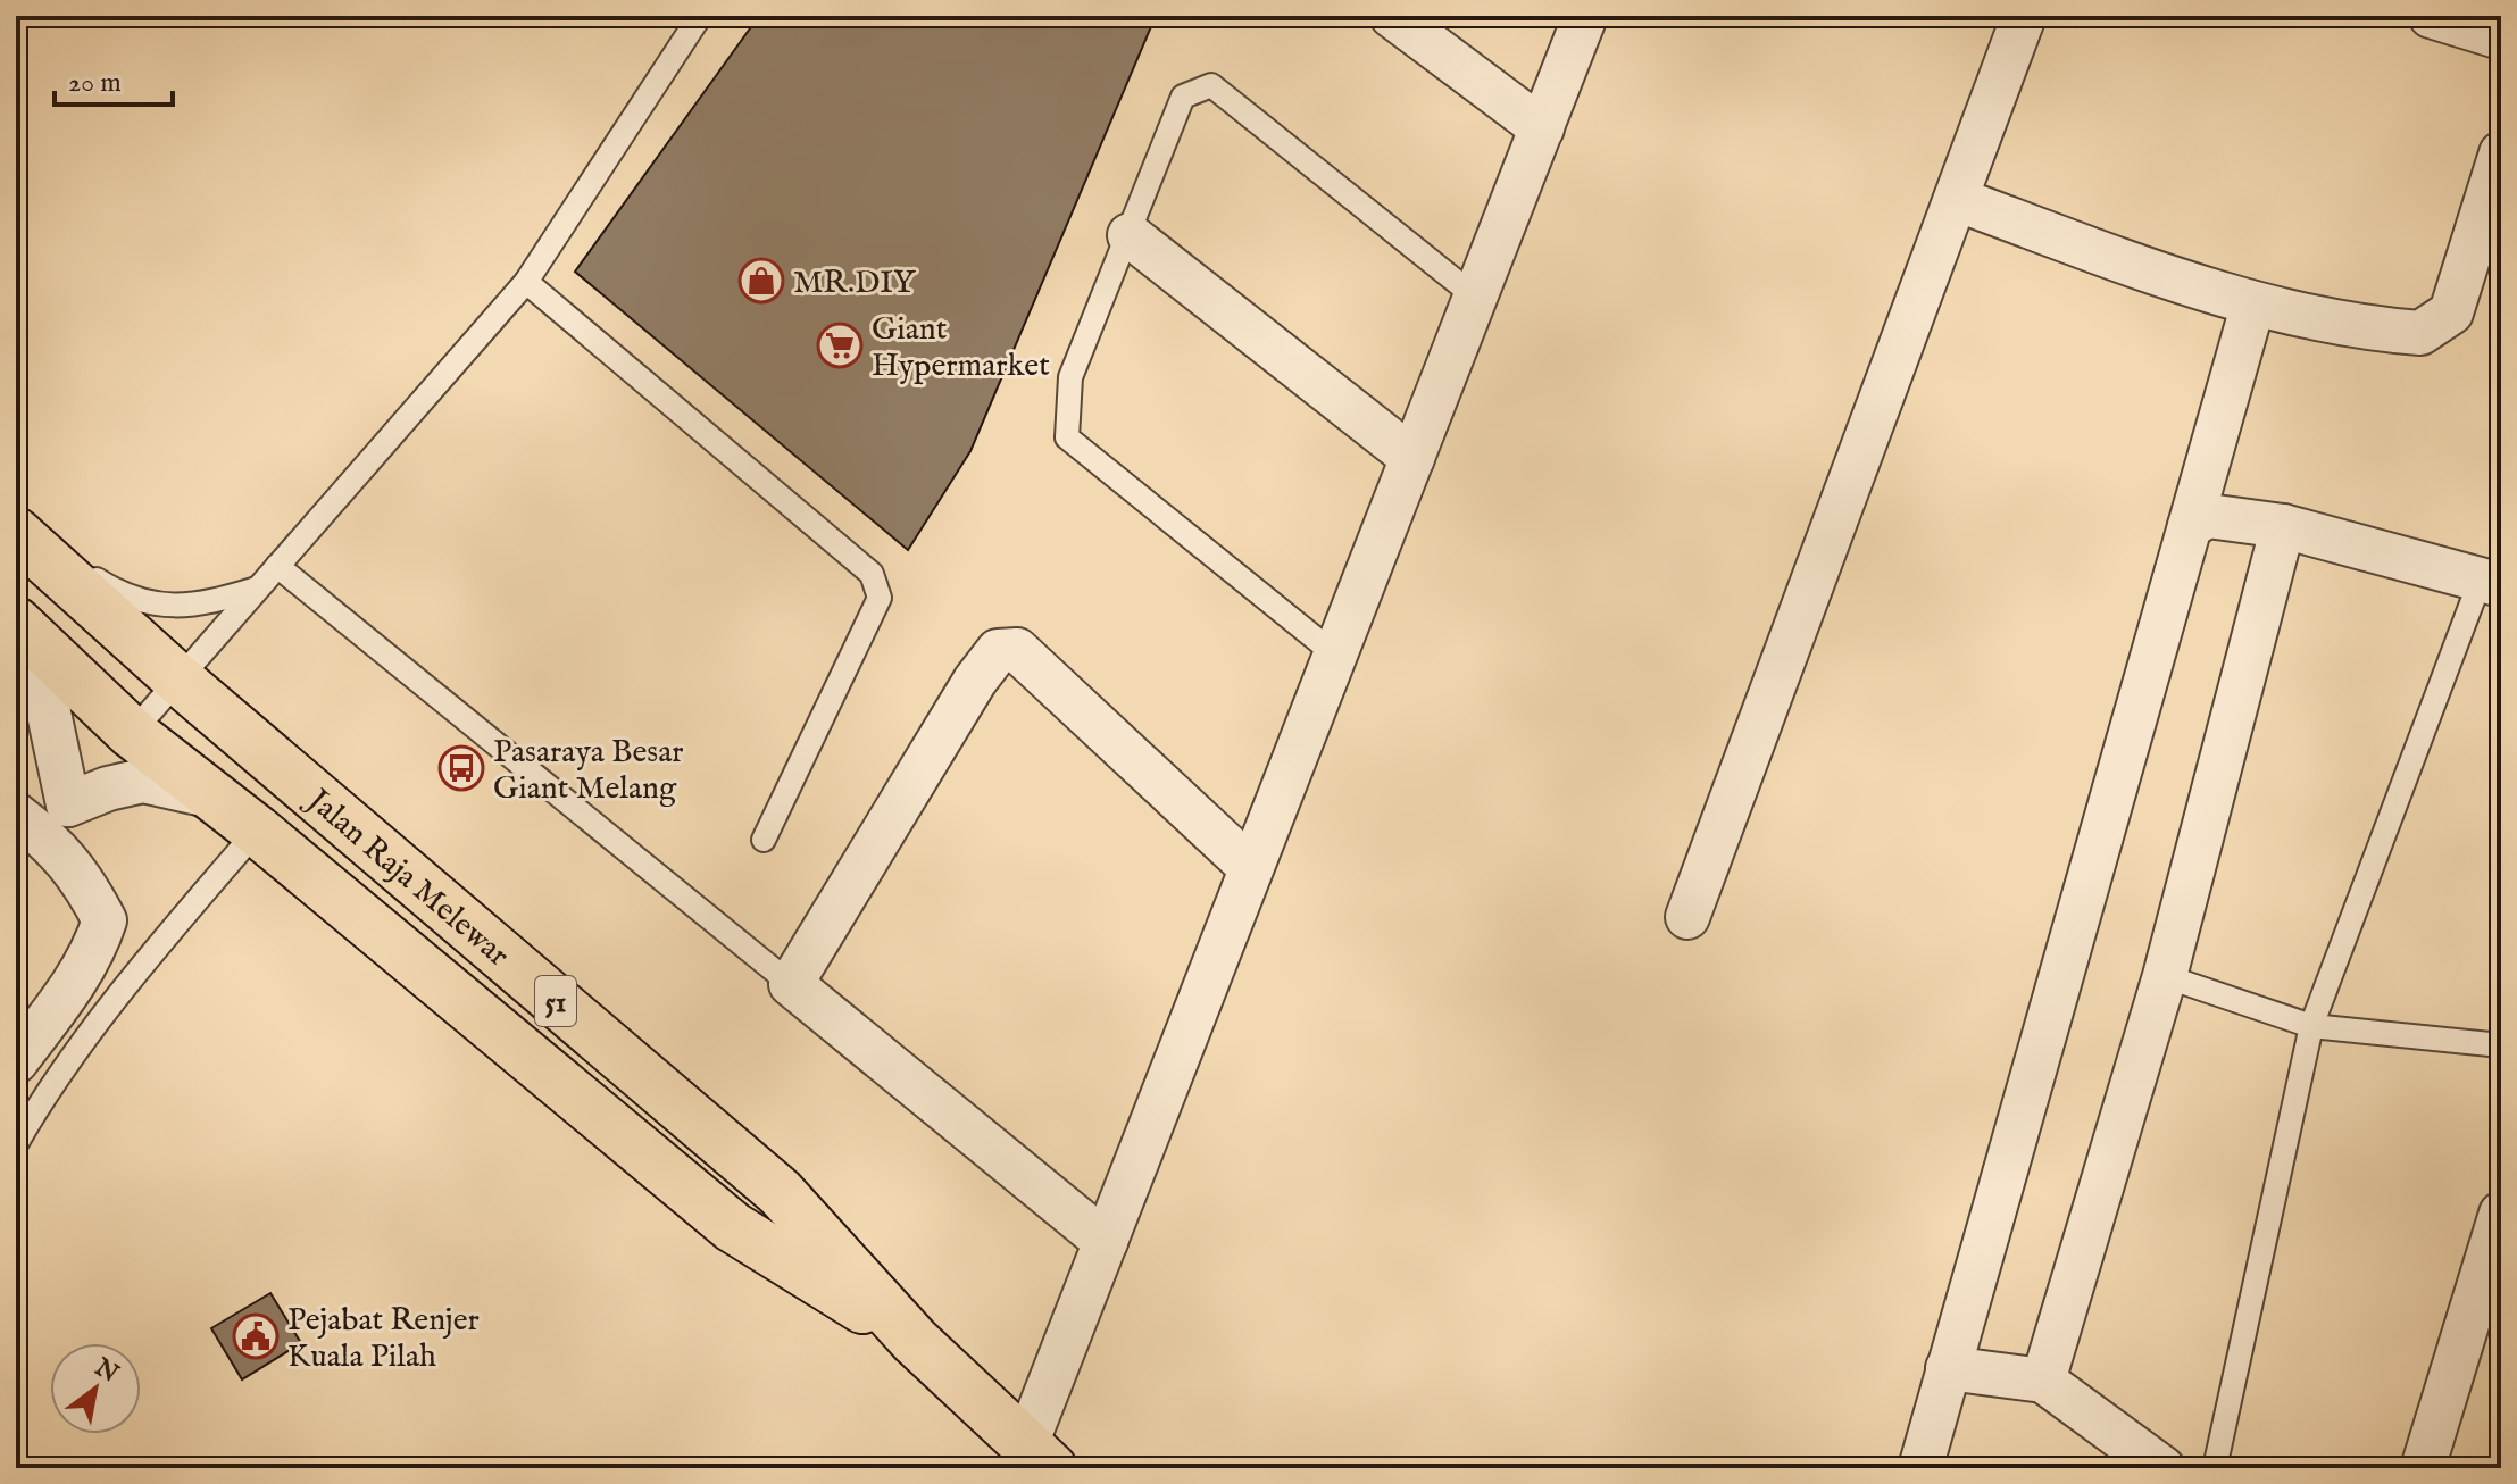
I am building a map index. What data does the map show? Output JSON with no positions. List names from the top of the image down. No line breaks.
{"streets":{"highway":["Jalan Raja Melewar","51"]},"places":{"shop":["MR.DIY"],"supermarket":["Giant Hypermarket"],"bus stop":["Pasaraya Besar Giant Melang"],"public building":["Pejabat Renjer Kuala Pilah"]},"scale_bar":"20 m","north":"top right"}
